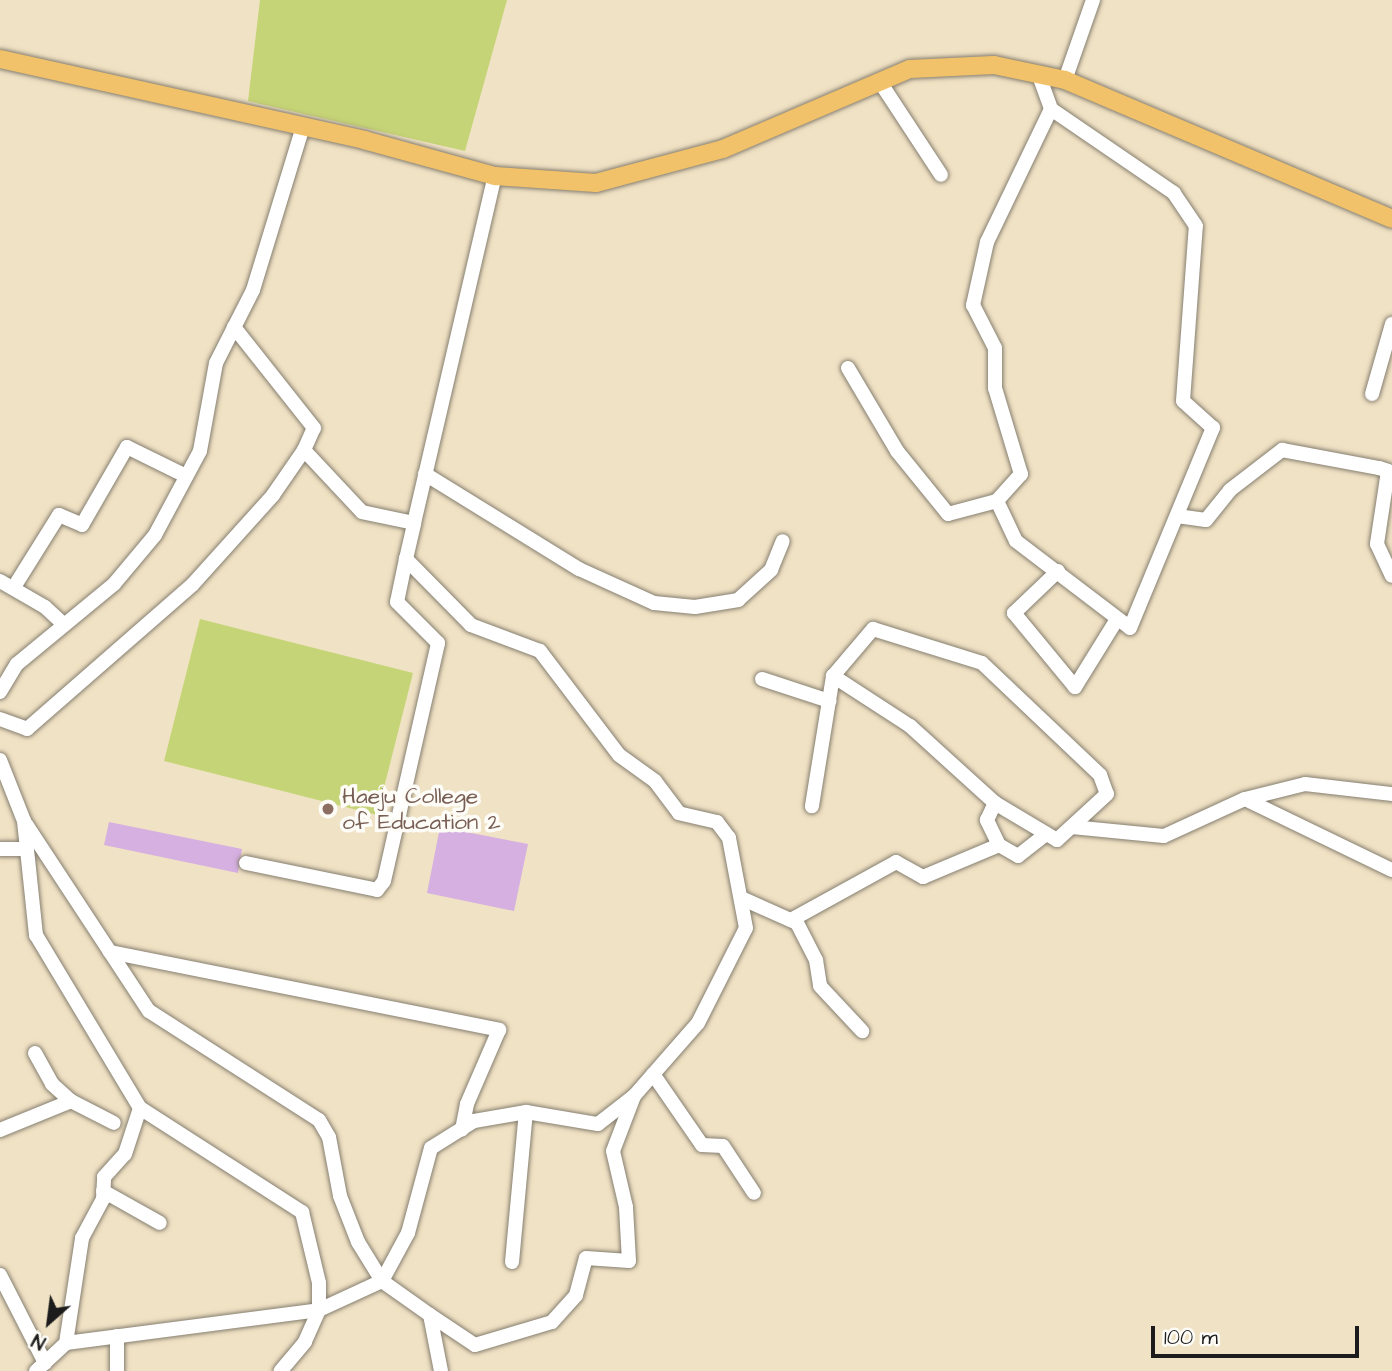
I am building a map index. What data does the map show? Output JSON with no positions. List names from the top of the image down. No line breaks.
{"places":["Haeju College of Education 2"],"scale_bar":"100 m","north":"bottom left"}
